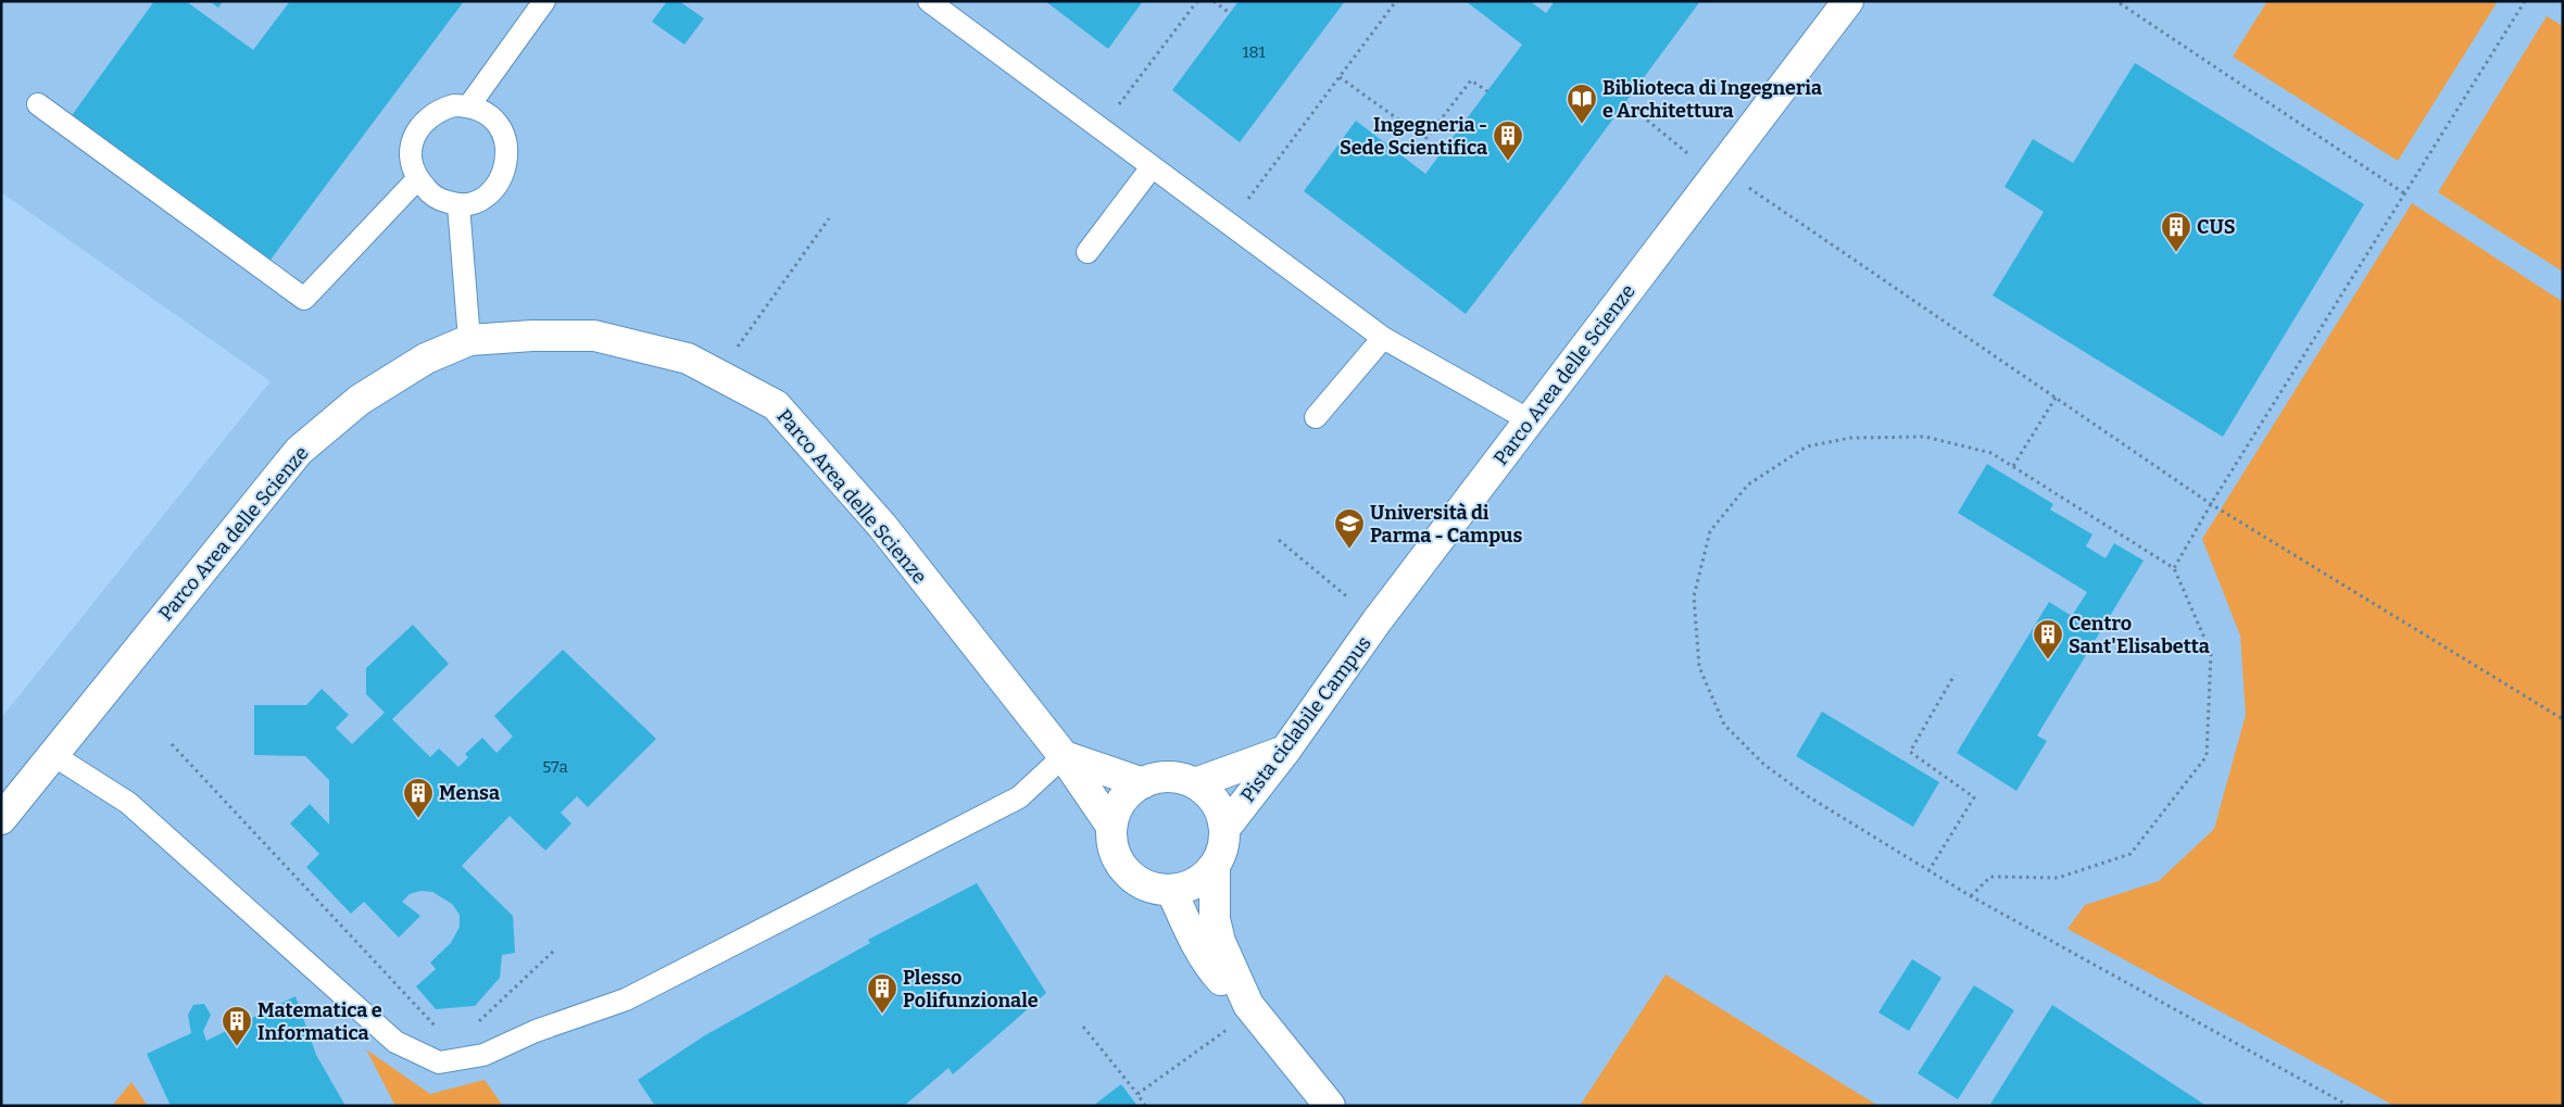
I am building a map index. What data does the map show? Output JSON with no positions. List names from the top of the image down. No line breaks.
{"streets":{"street":["Parco Area delle Scienze"]},"places":{"library":["Biblioteca di Ingegneria e Architettura"],"building":["Ingegneria - Sede Scientifica","CUS","Centro Sant'Elisabetta","Mensa","Plesso Polifunzionale","Matematica e Informatica"],"school or university":["Università di Parma - Campus"]},"house_numbers":["181","57a"]}
